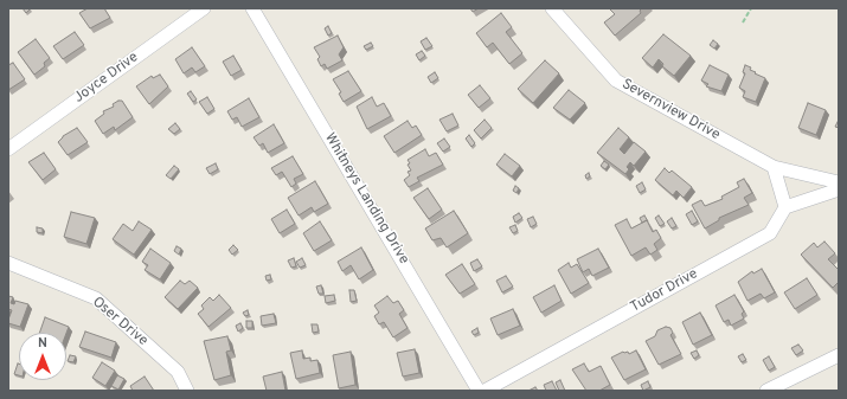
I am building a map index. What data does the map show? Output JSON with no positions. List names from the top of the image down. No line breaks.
{"streets":{"street":["Joyce Drive","Severnview Drive","Whitneys Landing Drive","Tudor Drive","Oser Drive"]},"north":"top"}
